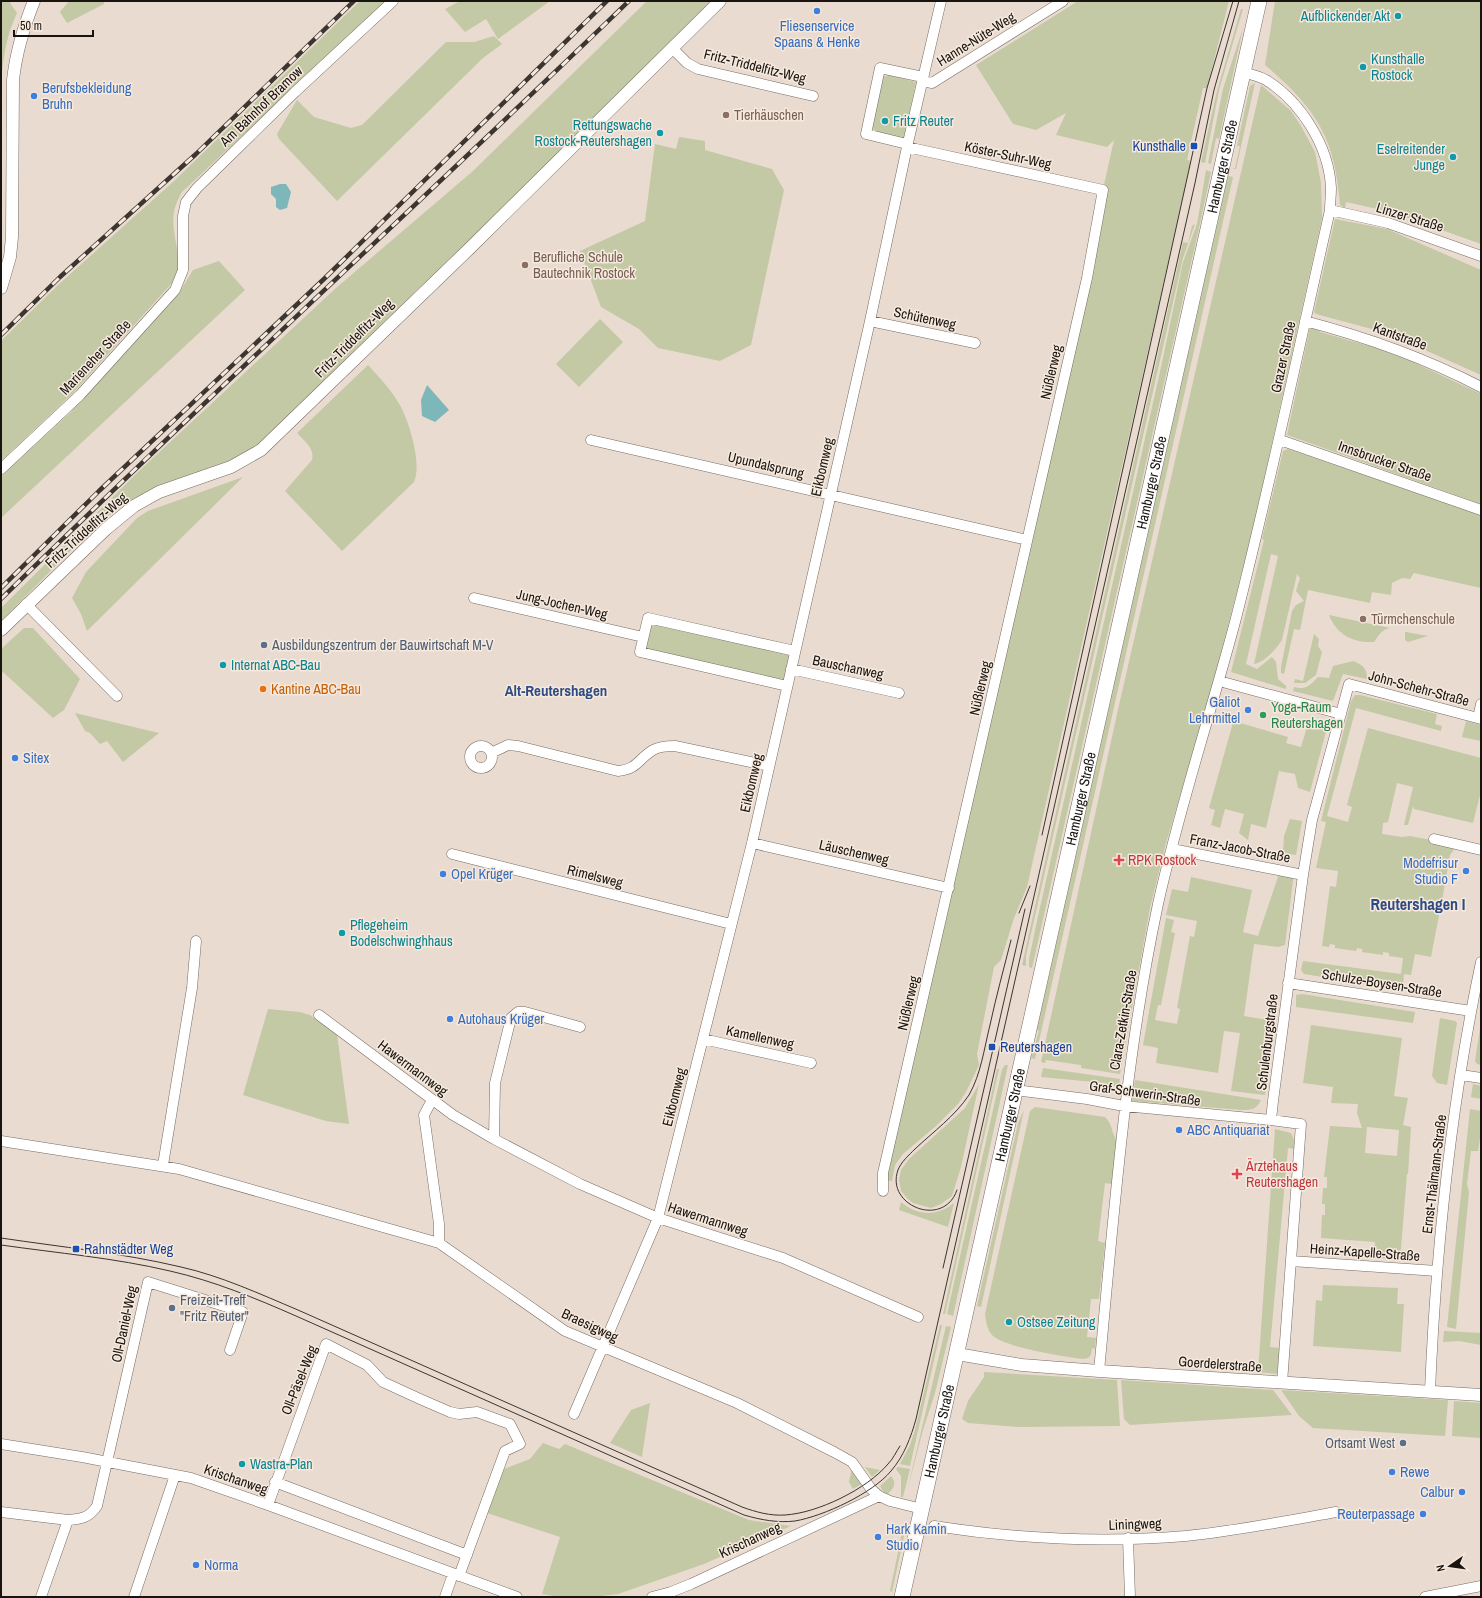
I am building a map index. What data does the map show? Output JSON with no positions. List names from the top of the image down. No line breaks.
{"streets":{"main road":["Hamburger Straße"],"street":["Hanne-Nüte-Weg","Fritz-Triddelfitz-Weg","Am Bahnhof Bramow","Köster-Suhr-Weg","Linzer Straße","Schütenweg","Kantstraße","Marieneher Straße","Grazer Straße","Nüßlerweg","Innsbrucker Straße","Upundalsprung","Eikbomweg","Jung-Jochen-Weg","Bauschanweg","John-Schehr-Straße","Franz-Jacob-Straße","Läuschenweg","Rimelsweg","Schulze-Boysen-Straße","Clara-Zetkin-Straße","Kamellenweg","Schulenburgstraße","Hawermannweg","Graf-Schwerin-Straße","Ernst-Thälmann-Straße","Heinz-Kapelle-Straße","Oll-Daniel-Weg","Braesigweg","Goerdelerstraße","Oll-Päsel-Weg","Krischanweg","Liningweg"]},"crossings":[["Hanne-Nüte-Weg","Eikbomweg"],["Am Bahnhof Bramow","Marieneher Straße"],["Köster-Suhr-Weg","Nüßlerweg"],["Köster-Suhr-Weg","Eikbomweg"],["Hamburger Straße","Grazer Straße"],["Hamburger Straße","Graf-Schwerin-Straße"],["Hamburger Straße","Goerdelerstraße"],["Linzer Straße","Grazer Straße"],["Schütenweg","Eikbomweg"],["Kantstraße","Grazer Straße"],["Grazer Straße","Innsbrucker Straße"],["Grazer Straße","Clara-Zetkin-Straße"],["Nüßlerweg","Upundalsprung"],["Nüßlerweg","Läuschenweg"],["Upundalsprung","Eikbomweg"],["Eikbomweg","Bauschanweg"],["Eikbomweg","Läuschenweg"],["Eikbomweg","Rimelsweg"],["Eikbomweg","Kamellenweg"],["Eikbomweg","Hawermannweg"],["Eikbomweg","Braesigweg"],["John-Schehr-Straße","Schulenburgstraße"],["Franz-Jacob-Straße","Clara-Zetkin-Straße"],["Franz-Jacob-Straße","Schulenburgstraße"],["Schulze-Boysen-Straße","Schulenburgstraße"],["Schulze-Boysen-Straße","Ernst-Thälmann-Straße"],["Clara-Zetkin-Straße","Graf-Schwerin-Straße"],["Clara-Zetkin-Straße","Goerdelerstraße"],["Schulenburgstraße","Graf-Schwerin-Straße"],["Ernst-Thälmann-Straße","Heinz-Kapelle-Straße"],["Ernst-Thälmann-Straße","Goerdelerstraße"],["Oll-Daniel-Weg","Krischanweg"],["Braesigweg","Krischanweg"],["Oll-Päsel-Weg","Krischanweg"]],"districts":["Alt-Reutershagen","Reutershagen I"],"places":{"other":["Fliesenservice Spaans & Henke","Aufblickender Akt","Kunsthalle Rostock","Berufsbekleidung Bruhn","Tierhäuschen","Fritz Reuter","Rettungswache Rostock-Reutershagen","Eselreitender Junge","Berufliche Schule Bautechnik Rostock","Türmchenschule","Ausbildungszentrum der Bauwirtschaft M-V","Internat ABC-Bau","Kantine ABC-Bau","Galiot Lehrmittel","Yoga-Raum Reutershagen","Sitex","Modefrisur Studio F","Opel Krüger","Pflegeheim Bodelschwinghhaus","Autohaus Krüger","ABC Antiquariat","Freizeit-Treff \"Fritz Reuter\"","Ostsee Zeitung","Ortsamt West","Wastra-Plan","Rewe","Calbur","Reuterpassage","Hark Kamin Studio","Norma"],"transit":["Kunsthalle","Reutershagen","Rahnstädter Weg"],"health":["RPK Rostock","Ärztehaus Reutershagen"]},"scale_bar":"50 m","north":"left"}
